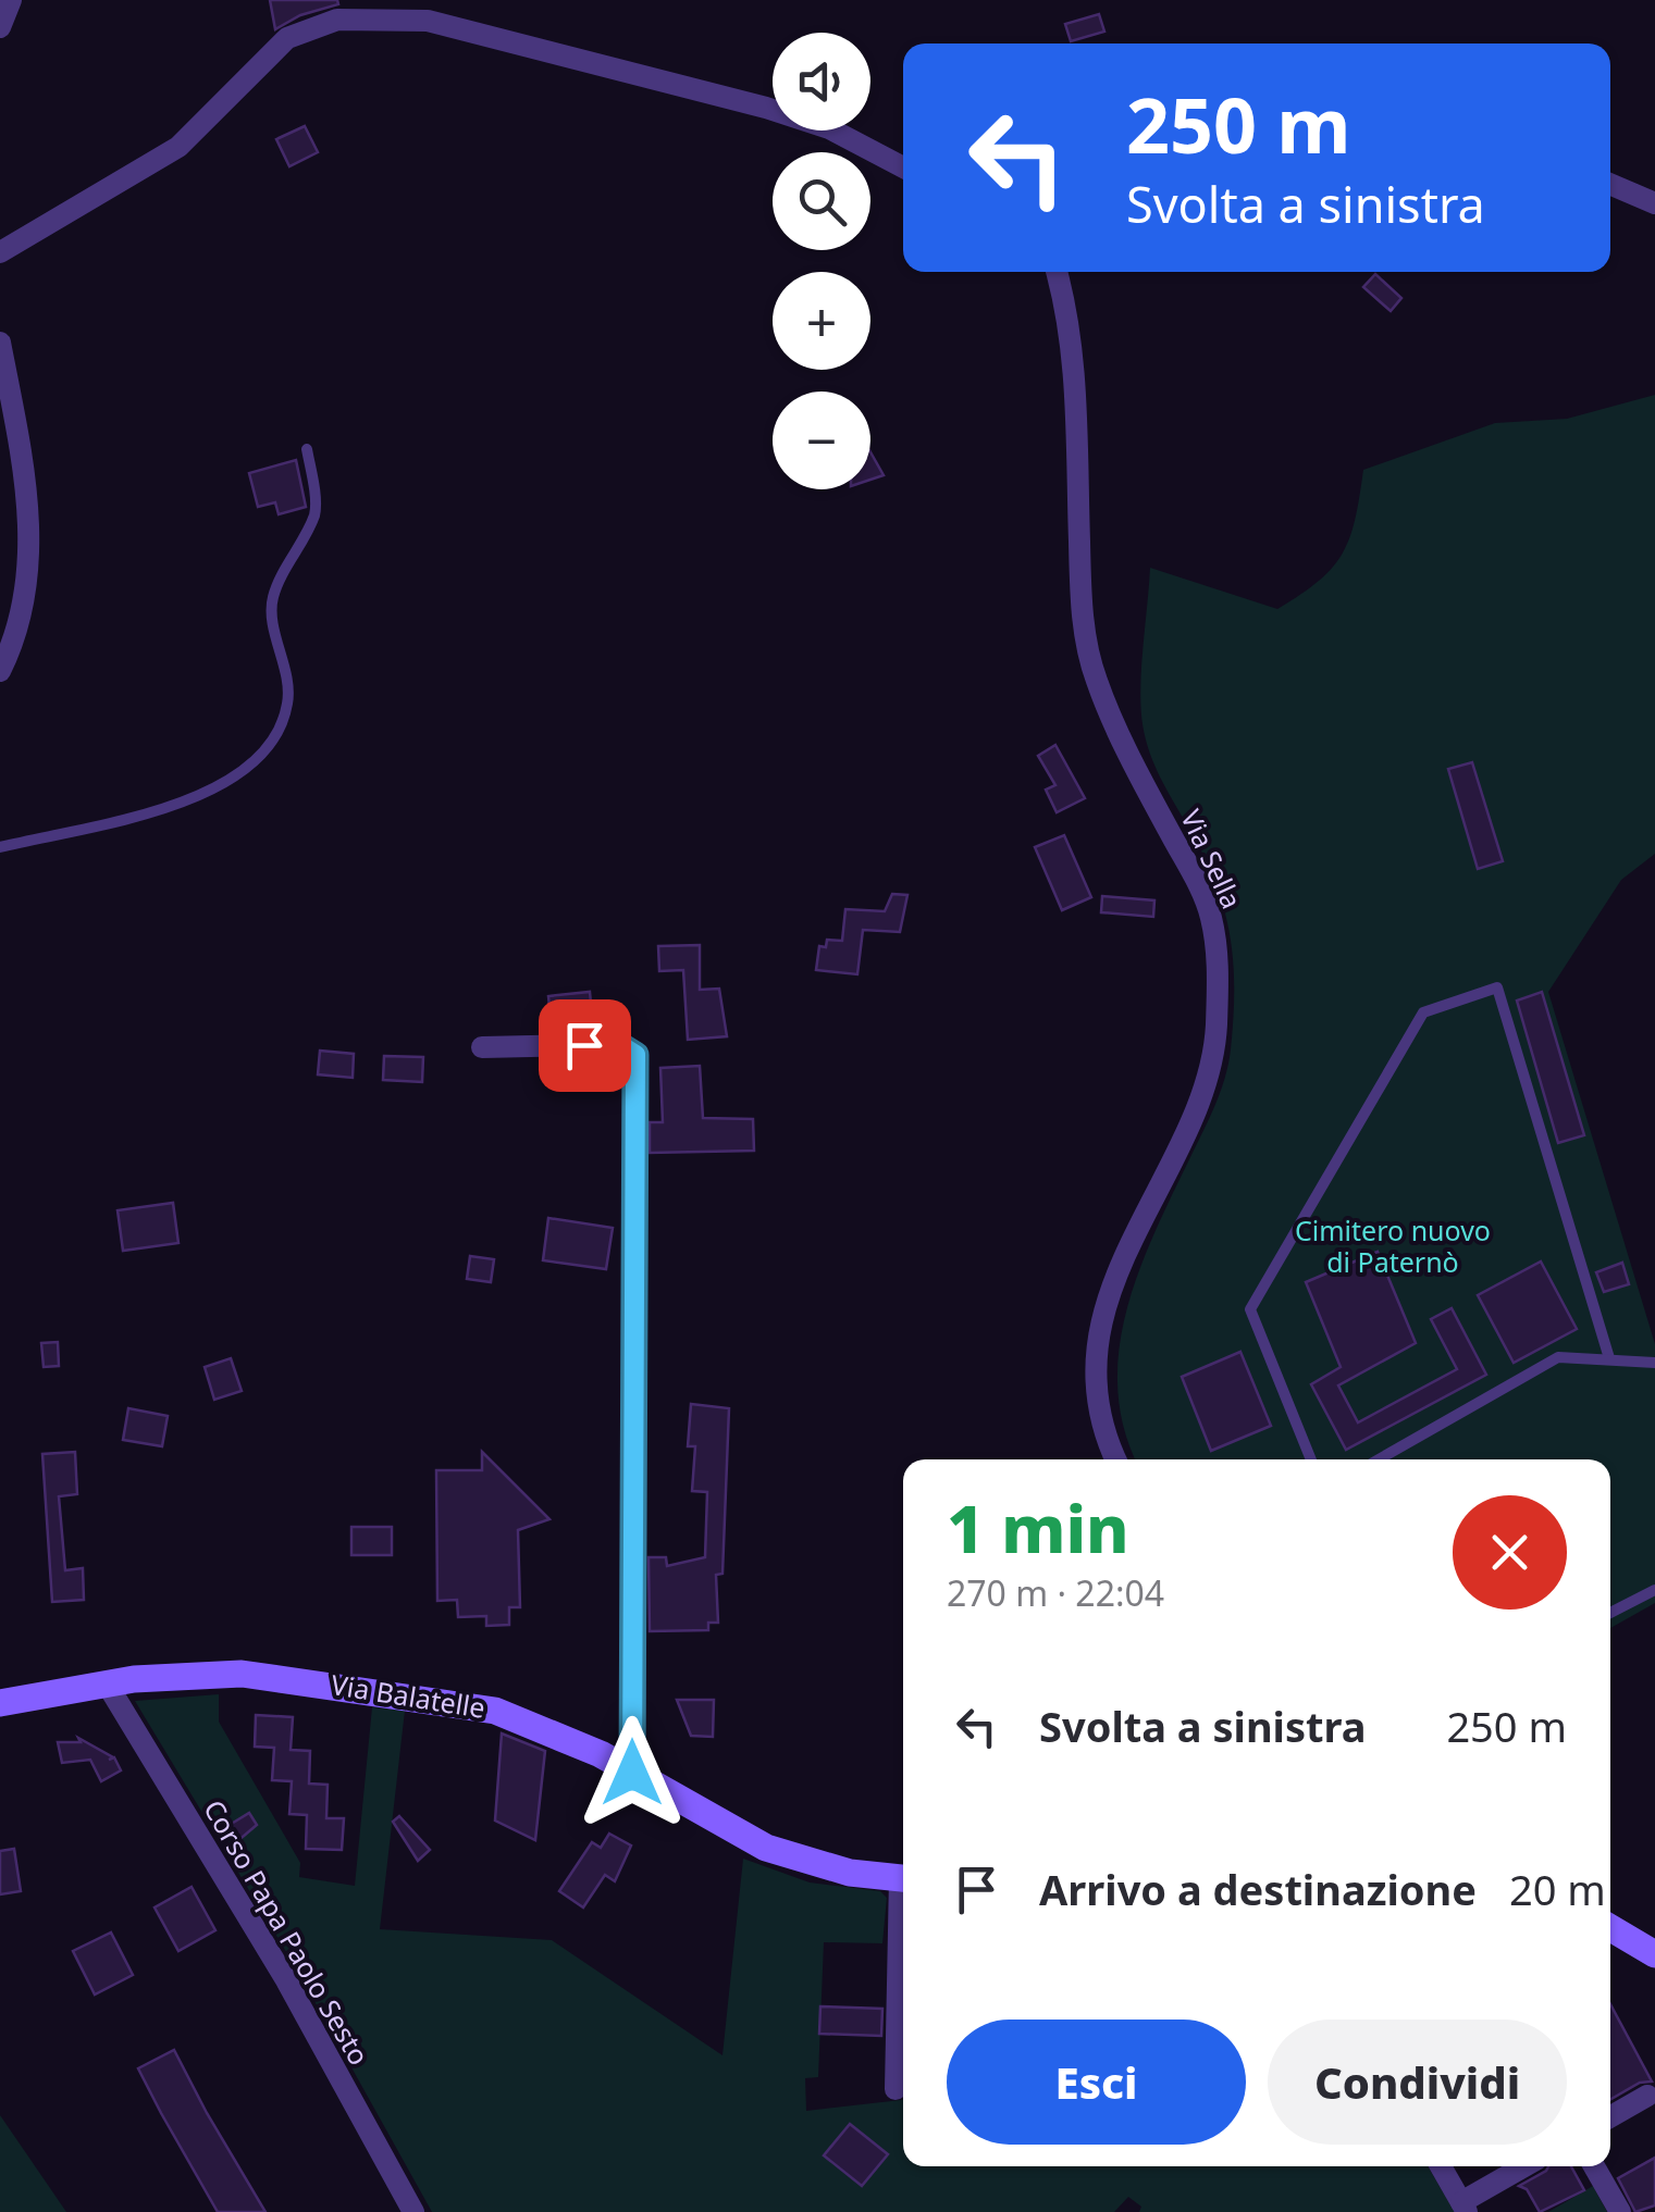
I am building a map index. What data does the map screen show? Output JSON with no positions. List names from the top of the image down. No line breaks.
{"streets":{"street":["Via Sella","Via Balatelle","Corso Papa Paolo Sesto"]},"crossings":[["Via Balatelle","Corso Papa Paolo Sesto"]],"parks":["Cimitero nuovo di Paternò"],"page":{"map_buttons":["+","−"],"turn":["250 m","Svolta a sinistra"],"heading":["1 min","270 m · 22:04"],"list":[{"name":"Svolta a sinistra","value":"250 m"},{"name":"Arrivo a destinazione","value":"20 m"}],"buttons":["Esci","Condividi"]}}
